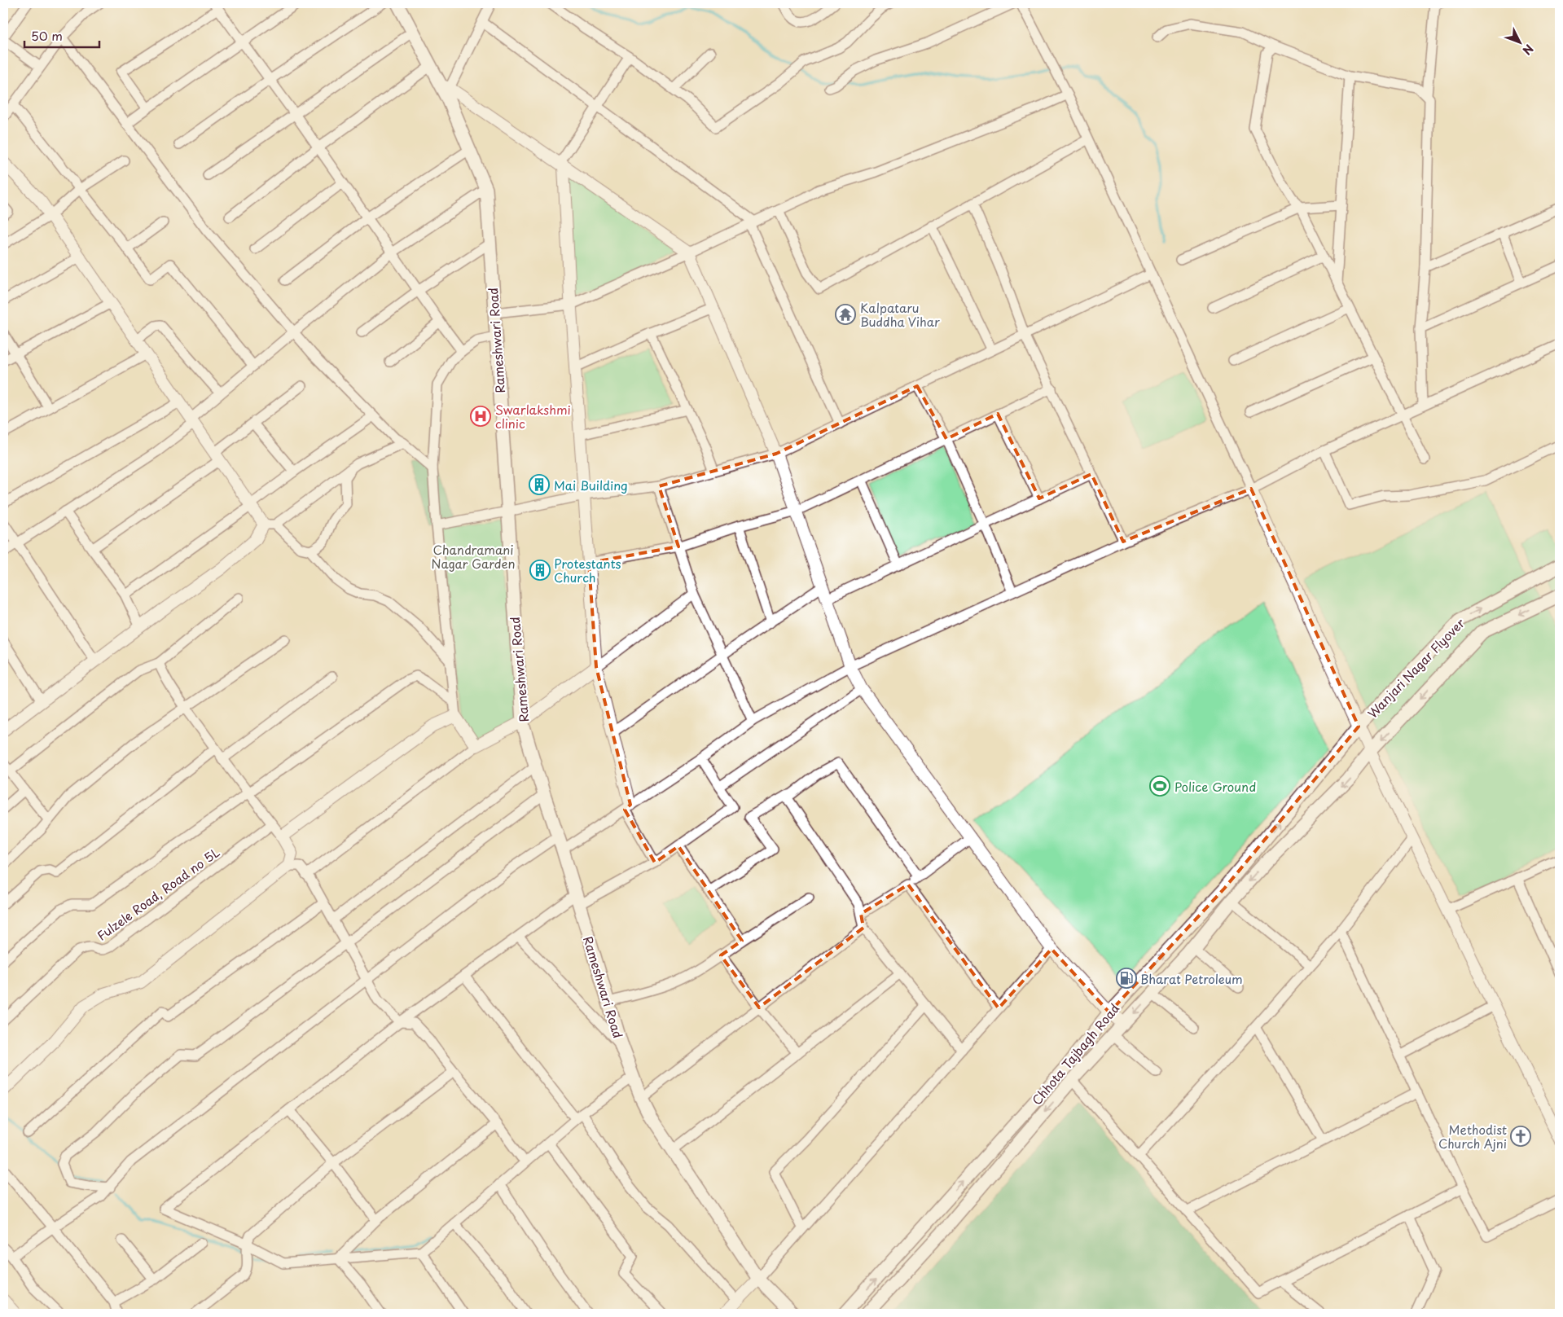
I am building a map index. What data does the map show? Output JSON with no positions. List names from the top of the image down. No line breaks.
{"streets":{"main road":["Rameshwari Road","Wanjari Nagar Flyover","Chhota Tajbagh Road"],"street":["Fulzele Road, Road no 5L"]},"crossings":[["Wanjari Nagar Flyover","Chhota Tajbagh Road"]],"one_way":["Chhota Tajbagh Road"],"parks":["Chandramani Nagar Garden"],"places":{"temple":["Kalpataru Buddha Vihar"],"hospital":["Swarlakshmi clinic"],"building":["Mai Building","Protestants Church"],"sports":["Police Ground"],"fuel station":["Bharat Petroleum"],"church":["Methodist Church Ajni"]},"scale_bar":"50 m","north":"bottom right"}
